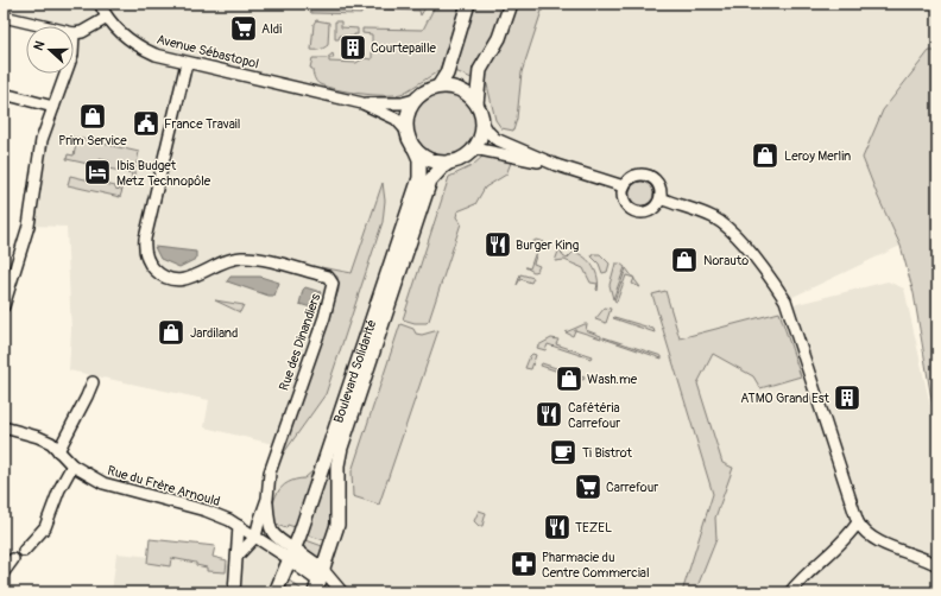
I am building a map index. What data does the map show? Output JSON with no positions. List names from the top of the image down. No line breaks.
{"streets":{"main road":["Boulevard Solidarité"],"street":["Avenue Sébastopol","Rue des Dinandiers","Rue du Frère Arnould"]},"crossings":[["Avenue Sébastopol","Rue des Dinandiers"],["Avenue Sébastopol","Boulevard Solidarité"],["Rue des Dinandiers","Boulevard Solidarité"],["Rue des Dinandiers","Rue du Frère Arnould"],["Boulevard Solidarité","Rue du Frère Arnould"]],"places":{"supermarket":["Aldi","Carrefour"],"building":["Courtepaille","ATMO Grand Est"],"shop":["Prim Service","Leroy Merlin","Norauto","Jardiland","Wash.me"],"public building":["France Travail"],"hotel":["Ibis Budget Metz Technopôle"],"restaurant":["Burger King","Cafétéria Carrefour","TEZEL"],"cafe":["Ti Bistrot"],"pharmacy":["Pharmacie du Centre Commercial"]},"north":"left"}
